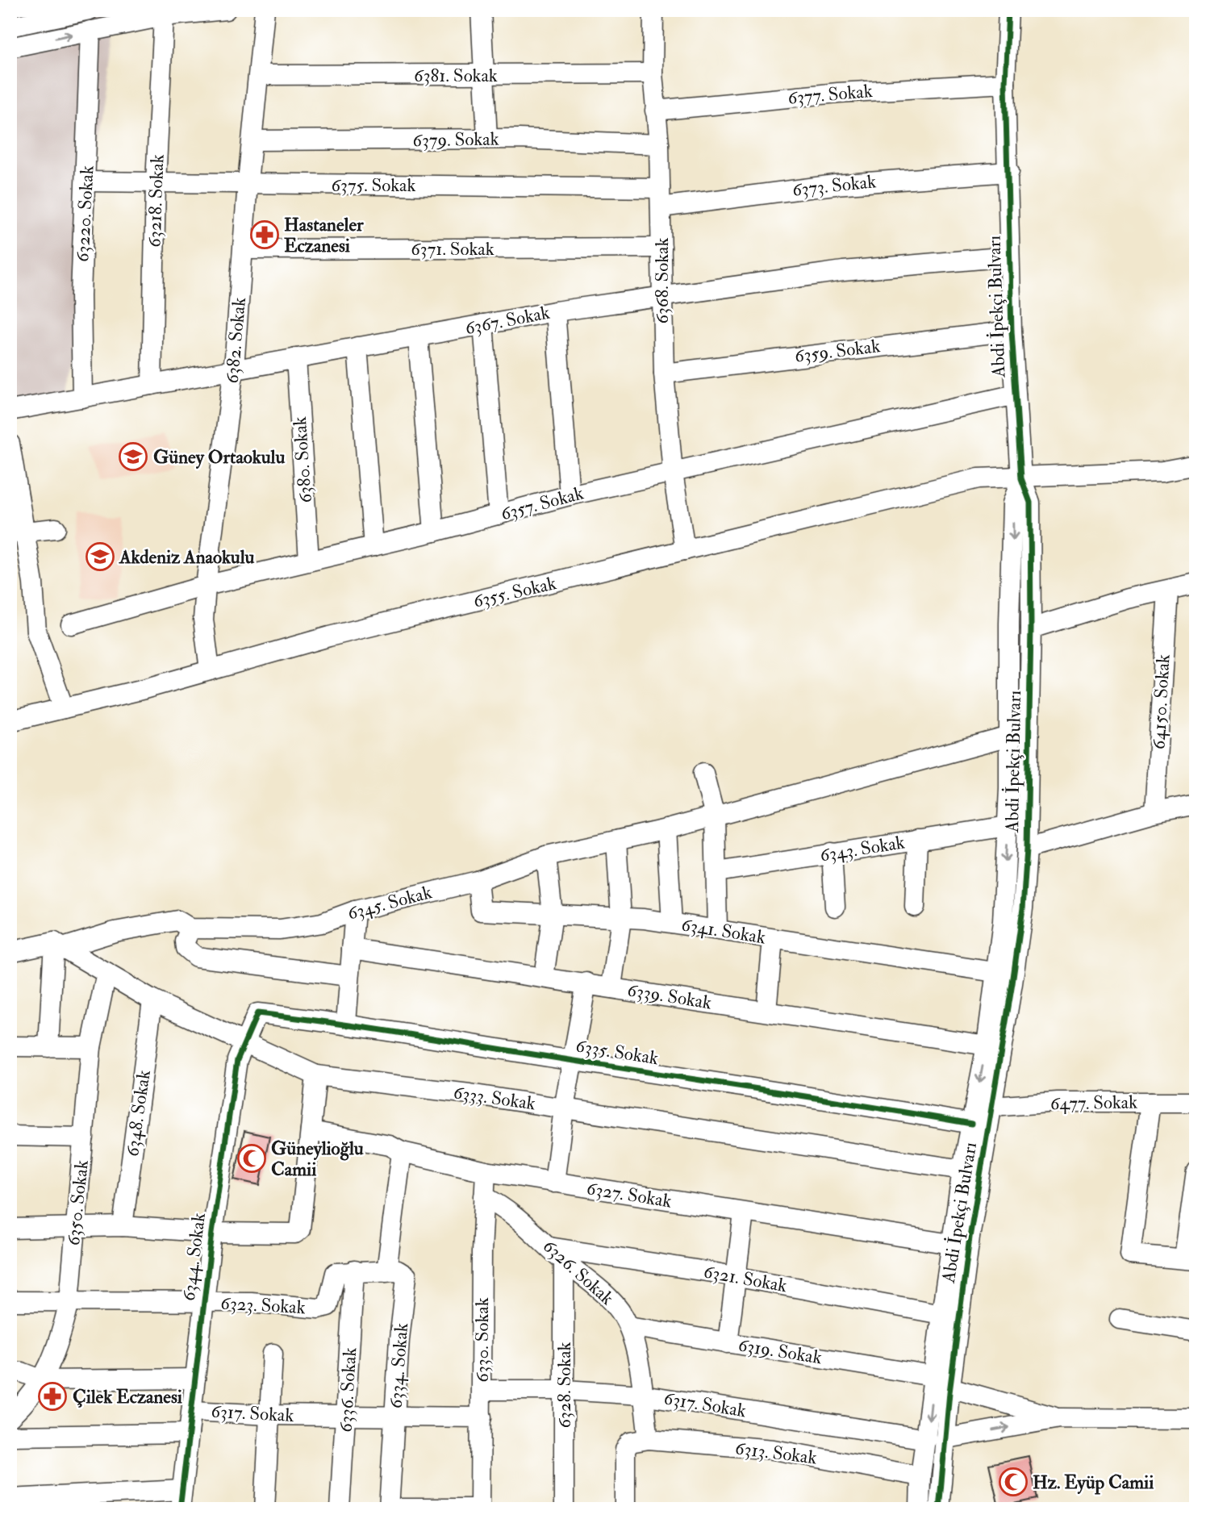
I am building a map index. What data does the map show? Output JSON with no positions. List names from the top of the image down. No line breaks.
{"streets":{"street":["6381. Sokak","6377. Sokak","6379. Sokak","6375. Sokak","6373. Sokak","63218. Sokak","63220. Sokak","6371. Sokak","6368. Sokak","Abdi İpekçi Bulvarı","6367. Sokak","6382. Sokak","6359. Sokak","6380. Sokak","6357. Sokak","6355. Sokak","64150. Sokak","6343. Sokak","6345. Sokak","6341. Sokak","6339. Sokak","6335. Sokak","6333. Sokak","6477. Sokak","6348. Sokak","6327. Sokak","6350. Sokak","6344. Sokak","6326. Sokak","6321. Sokak","6323. Sokak","6330. Sokak","6319. Sokak","6334. Sokak","6328. Sokak","6336. Sokak","6317. Sokak","6313. Sokak"]},"crossings":[["6381. Sokak","6368. Sokak"],["6381. Sokak","6382. Sokak"],["6377. Sokak","6368. Sokak"],["6377. Sokak","Abdi İpekçi Bulvarı"],["6379. Sokak","6368. Sokak"],["6379. Sokak","6382. Sokak"],["6375. Sokak","6373. Sokak"],["6375. Sokak","63218. Sokak"],["6375. Sokak","63220. Sokak"],["6375. Sokak","6368. Sokak"],["6375. Sokak","6382. Sokak"],["6373. Sokak","6368. Sokak"],["6373. Sokak","Abdi İpekçi Bulvarı"],["63218. Sokak","6367. Sokak"],["63220. Sokak","6367. Sokak"],["6371. Sokak","6368. Sokak"],["6371. Sokak","6382. Sokak"],["6368. Sokak","6367. Sokak"],["6368. Sokak","6359. Sokak"],["6368. Sokak","6357. Sokak"],["6368. Sokak","6355. Sokak"],["Abdi İpekçi Bulvarı","6367. Sokak"],["Abdi İpekçi Bulvarı","6359. Sokak"],["Abdi İpekçi Bulvarı","6357. Sokak"],["Abdi İpekçi Bulvarı","6355. Sokak"],["Abdi İpekçi Bulvarı","6343. Sokak"],["Abdi İpekçi Bulvarı","6345. Sokak"],["Abdi İpekçi Bulvarı","6341. Sokak"],["Abdi İpekçi Bulvarı","6339. Sokak"],["Abdi İpekçi Bulvarı","6335. Sokak"],["Abdi İpekçi Bulvarı","6333. Sokak"],["Abdi İpekçi Bulvarı","6477. Sokak"],["Abdi İpekçi Bulvarı","6327. Sokak"],["Abdi İpekçi Bulvarı","6321. Sokak"],["Abdi İpekçi Bulvarı","6319. Sokak"],["Abdi İpekçi Bulvarı","6317. Sokak"],["Abdi İpekçi Bulvarı","6313. Sokak"],["6367. Sokak","6382. Sokak"],["6367. Sokak","6380. Sokak"],["6382. Sokak","6357. Sokak"],["6382. Sokak","6355. Sokak"],["6380. Sokak","6357. Sokak"],["6345. Sokak","6341. Sokak"],["6345. Sokak","6333. Sokak"],["6335. Sokak","6344. Sokak"],["6333. Sokak","6348. Sokak"],["6333. Sokak","6350. Sokak"],["6333. Sokak","6344. Sokak"],["6327. Sokak","6330. Sokak"],["6350. Sokak","6323. Sokak"],["6350. Sokak","6317. Sokak"],["6344. Sokak","6323. Sokak"],["6344. Sokak","6317. Sokak"],["6326. Sokak","6321. Sokak"],["6326. Sokak","6330. Sokak"],["6326. Sokak","6319. Sokak"],["6326. Sokak","6328. Sokak"],["6326. Sokak","6317. Sokak"],["6326. Sokak","6313. Sokak"],["6321. Sokak","6328. Sokak"],["6323. Sokak","6334. Sokak"],["6323. Sokak","6336. Sokak"],["6330. Sokak","6317. Sokak"],["6334. Sokak","6336. Sokak"],["6334. Sokak","6317. Sokak"],["6328. Sokak","6317. Sokak"],["6336. Sokak","6317. Sokak"]],"places":{"pharmacy":["Hastaneler Eczanesi","Çilek Eczanesi"],"school or university":["Güney Ortaokulu","Akdeniz Anaokulu"],"mosque":["Güneylioğlu Camii","Hz. Eyüp Camii"]}}
